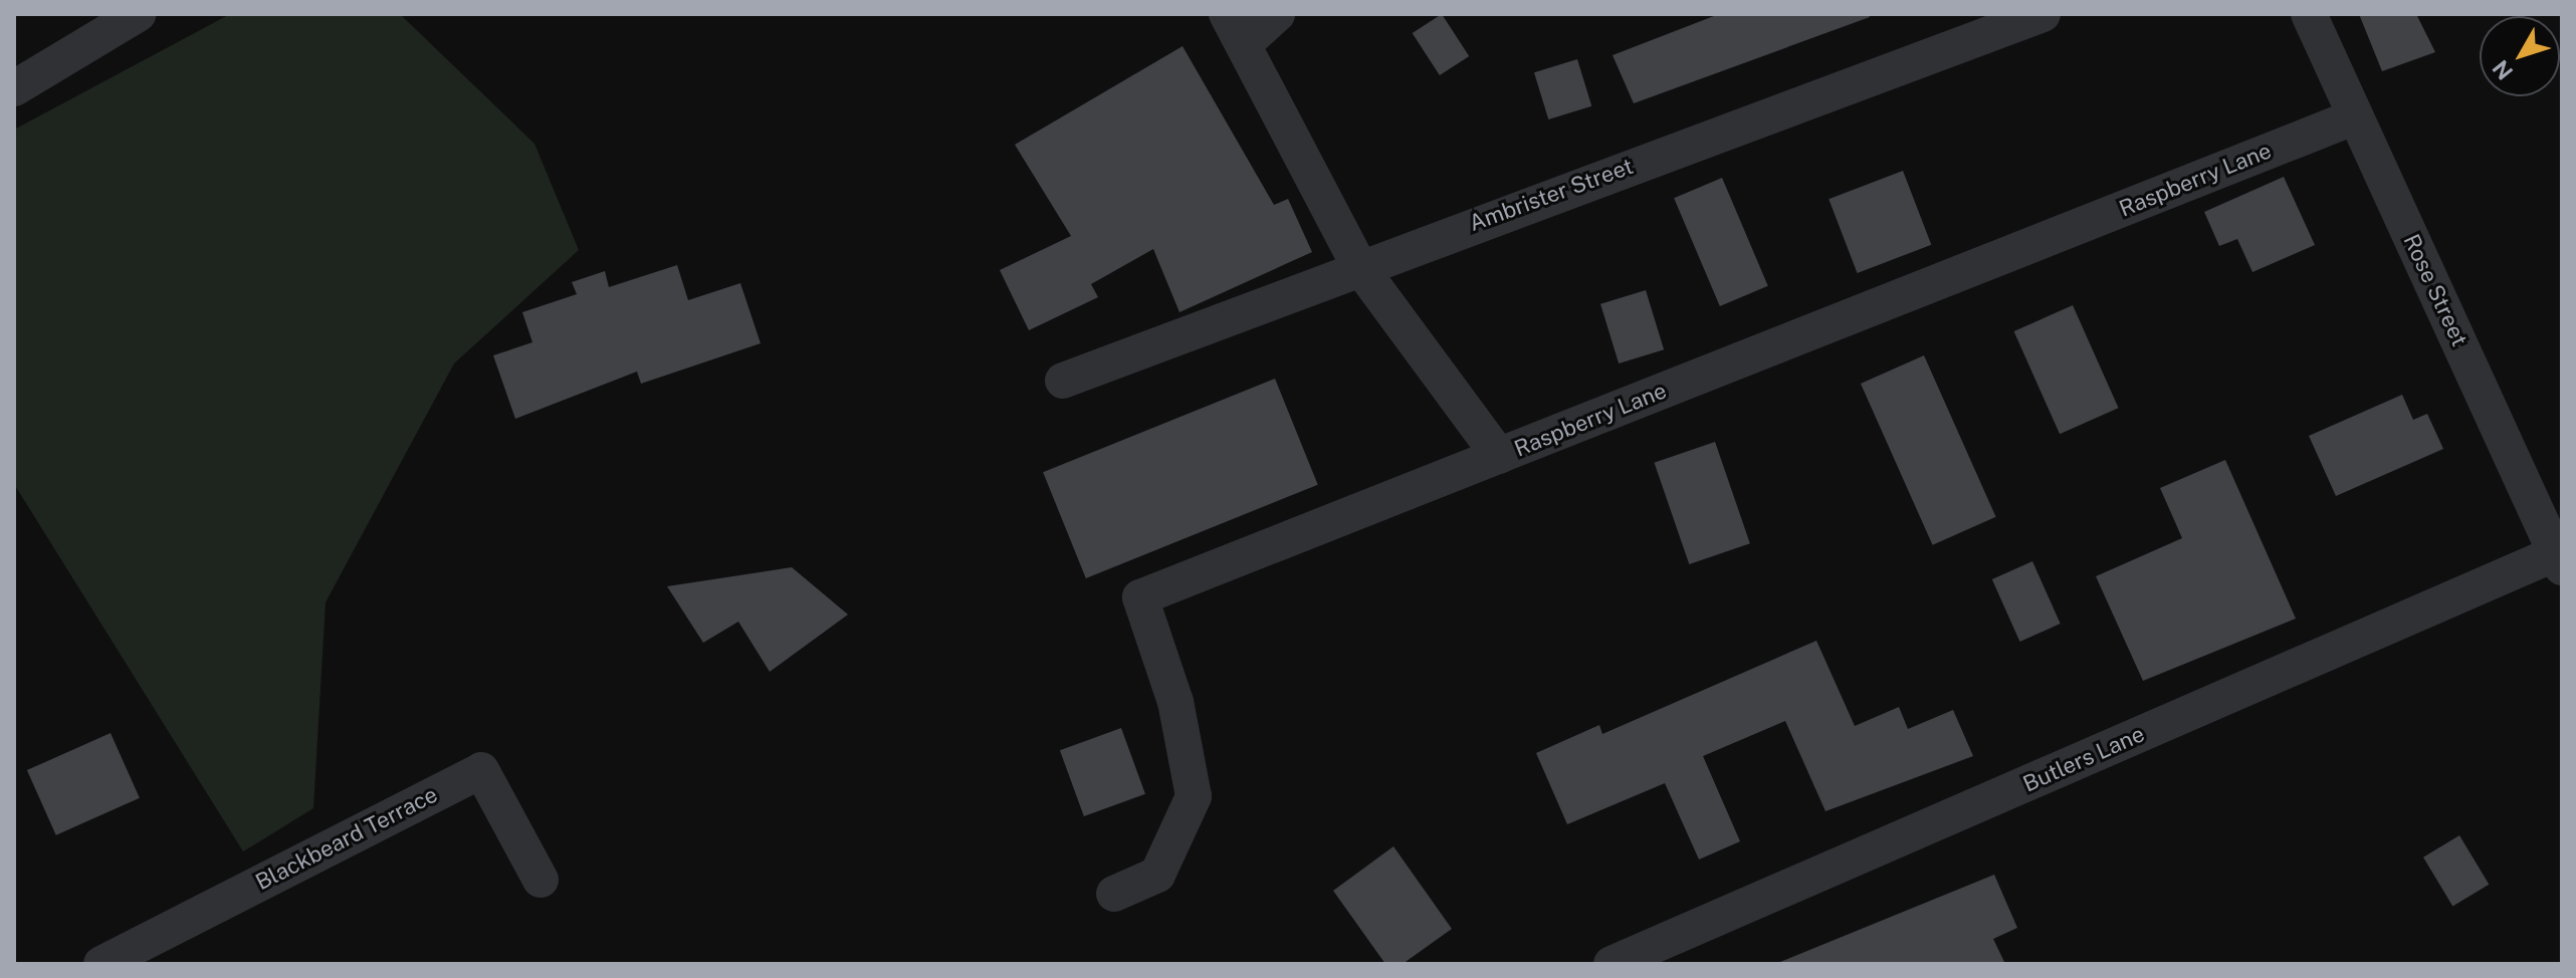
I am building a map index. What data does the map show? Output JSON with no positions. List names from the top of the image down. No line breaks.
{"streets":{"street":["Raspberry Lane","Ambrister Street","Rose Street","Butlers Lane","Blackbeard Terrace"]},"crossings":[["Raspberry Lane","Rose Street"],["Rose Street","Butlers Lane"]],"north":"bottom left"}
